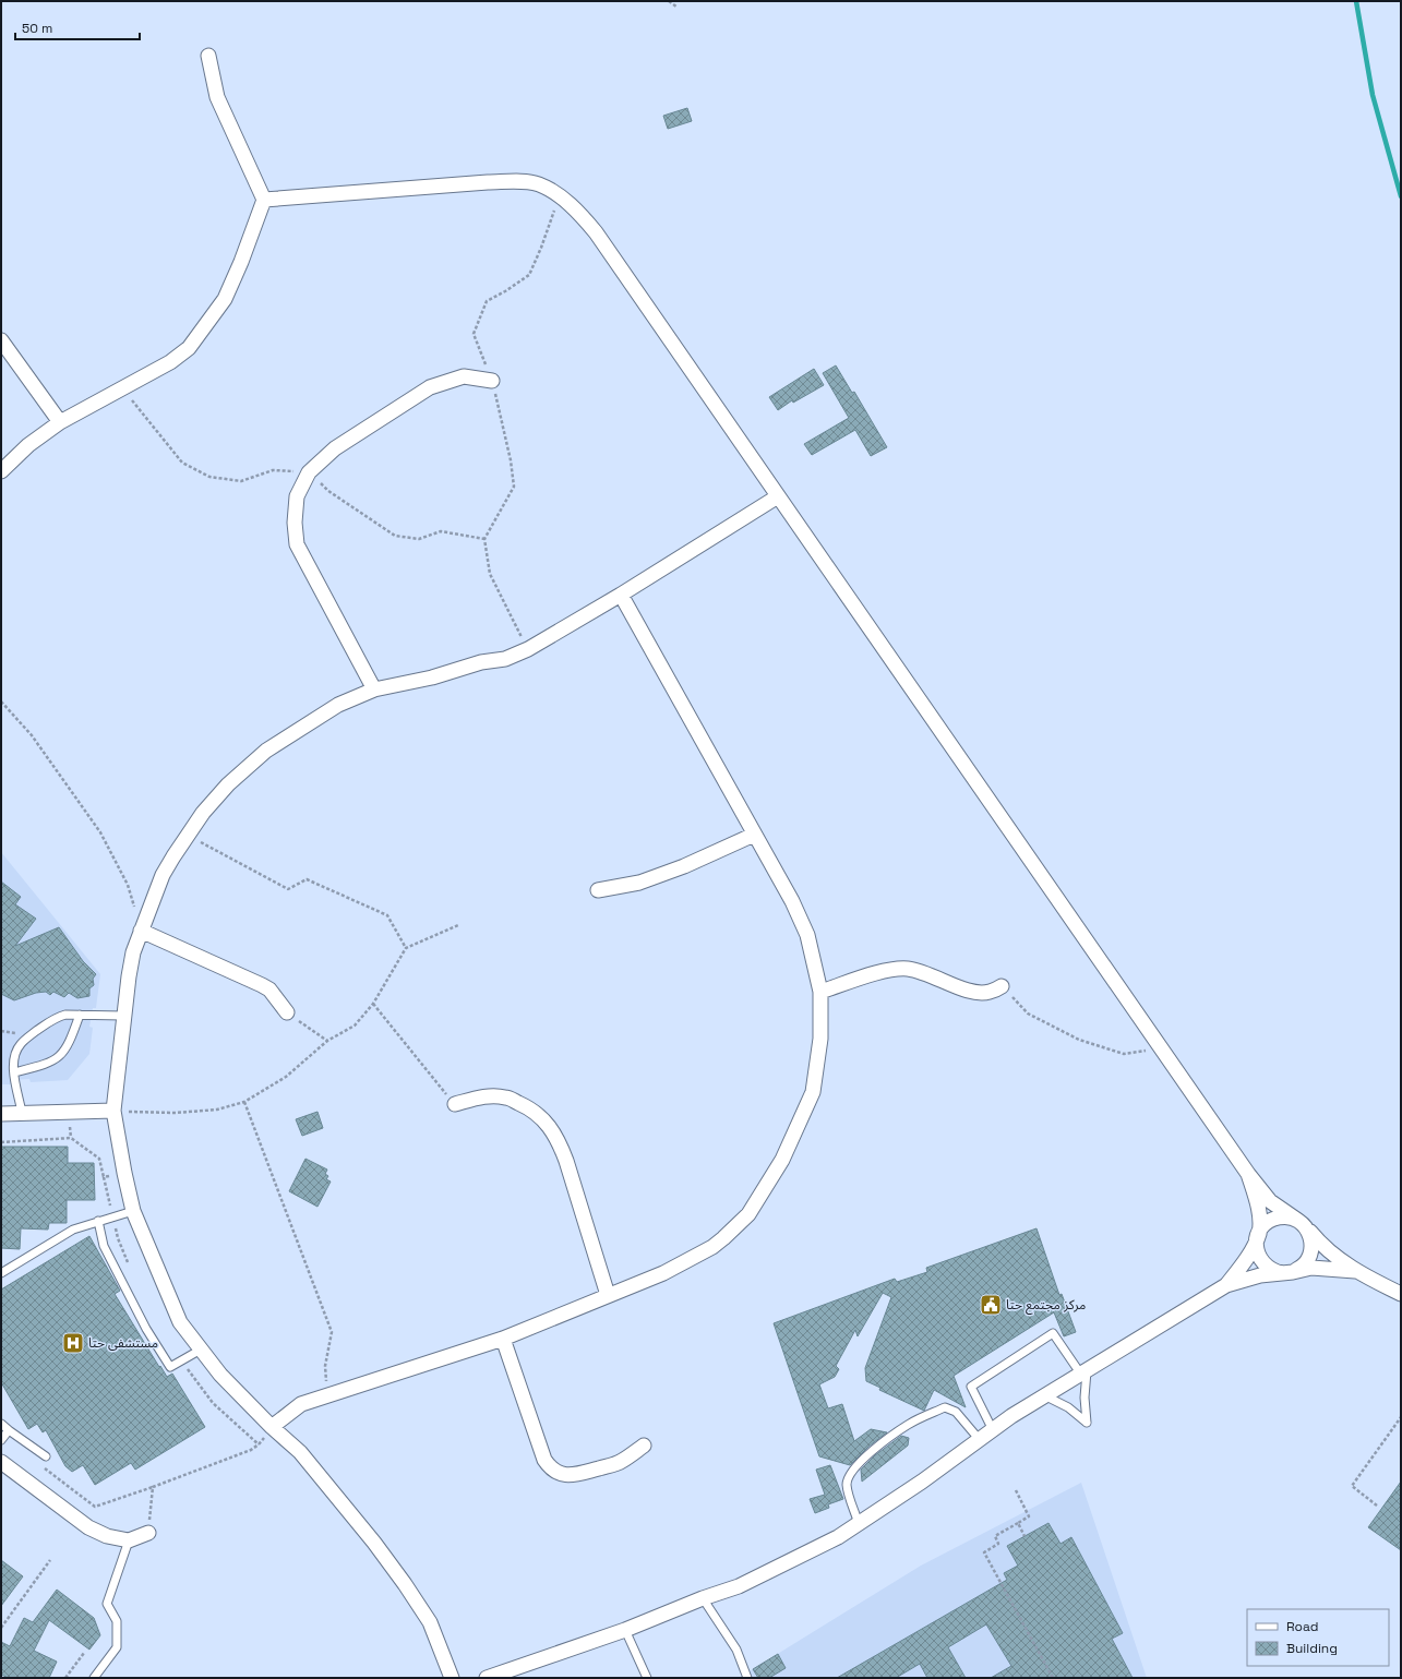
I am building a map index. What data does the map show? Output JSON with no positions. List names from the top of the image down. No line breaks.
{"places":{"public building":["مركز مجتمع حتا"],"hospital":["مستشفى حتا"]},"legend":["Road","Building"],"scale_bar":"50 m"}
